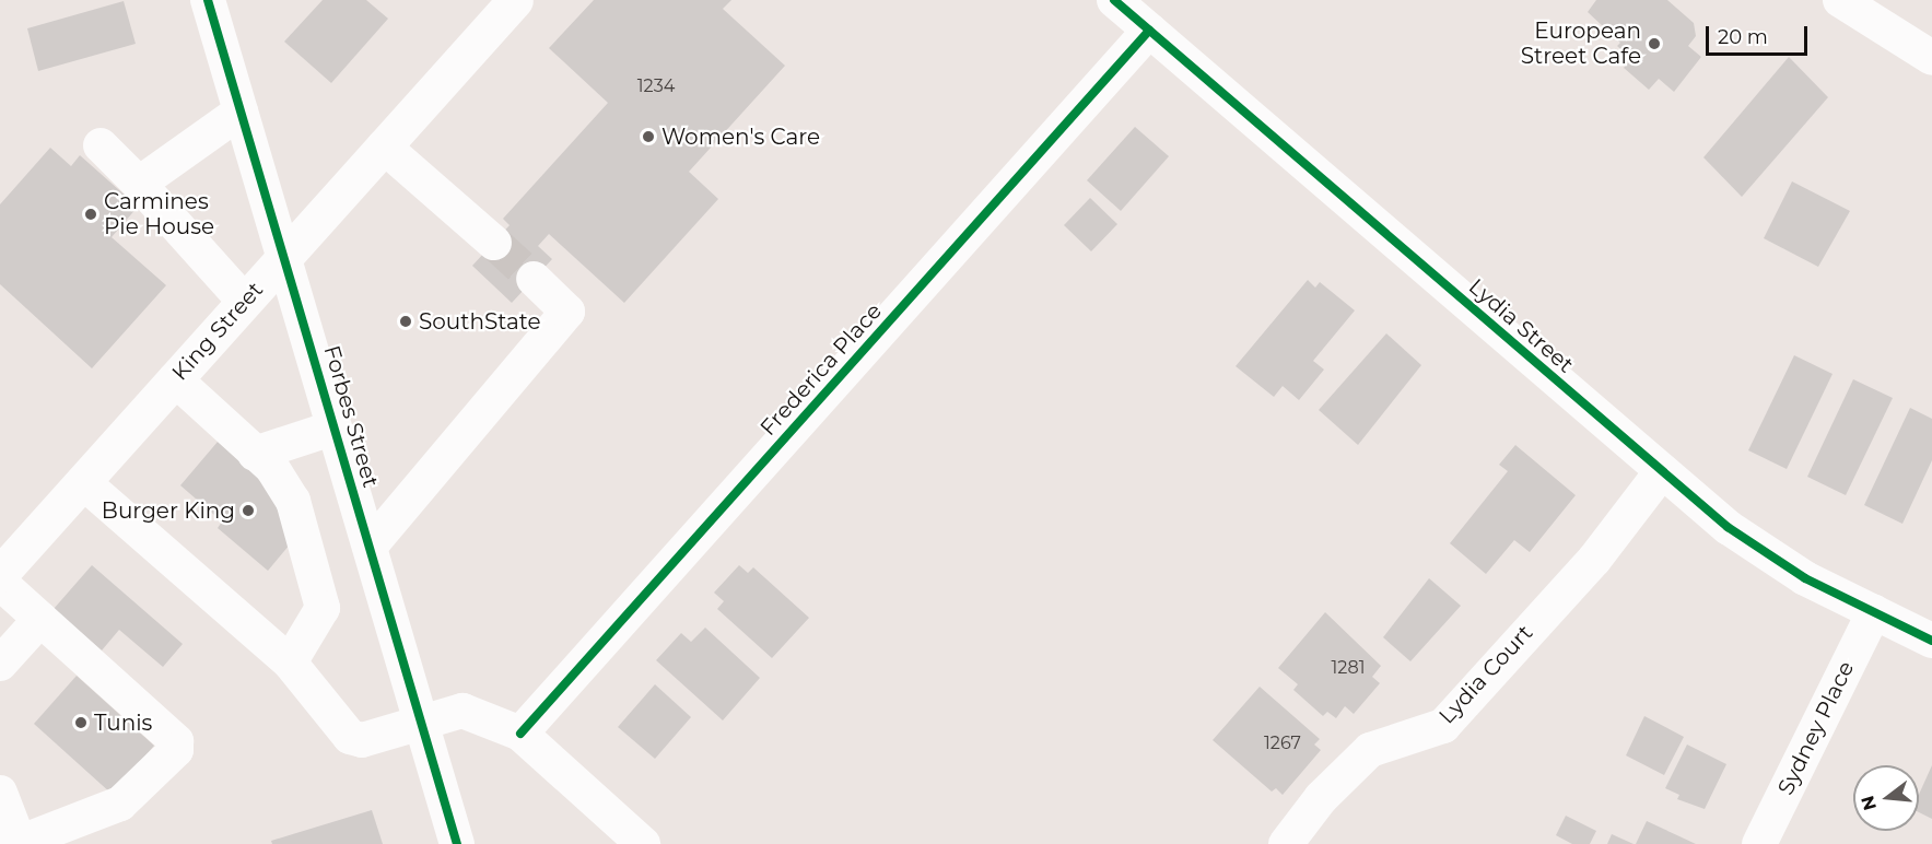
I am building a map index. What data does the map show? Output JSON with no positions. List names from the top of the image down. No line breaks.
{"streets":{"main road":["King Street"],"street":["Lydia Street","Frederica Place","Forbes Street","Lydia Court","Sydney Place"]},"crossings":[["Lydia Street","Frederica Place"],["Lydia Street","Lydia Court"],["Lydia Street","Sydney Place"],["King Street","Forbes Street"]],"places":["European Street Cafe","Women's Care","Carmines Pie House","SouthState","Burger King","Tunis"],"house_numbers":["1234","1281","1267"],"scale_bar":"20 m","north":"left"}
